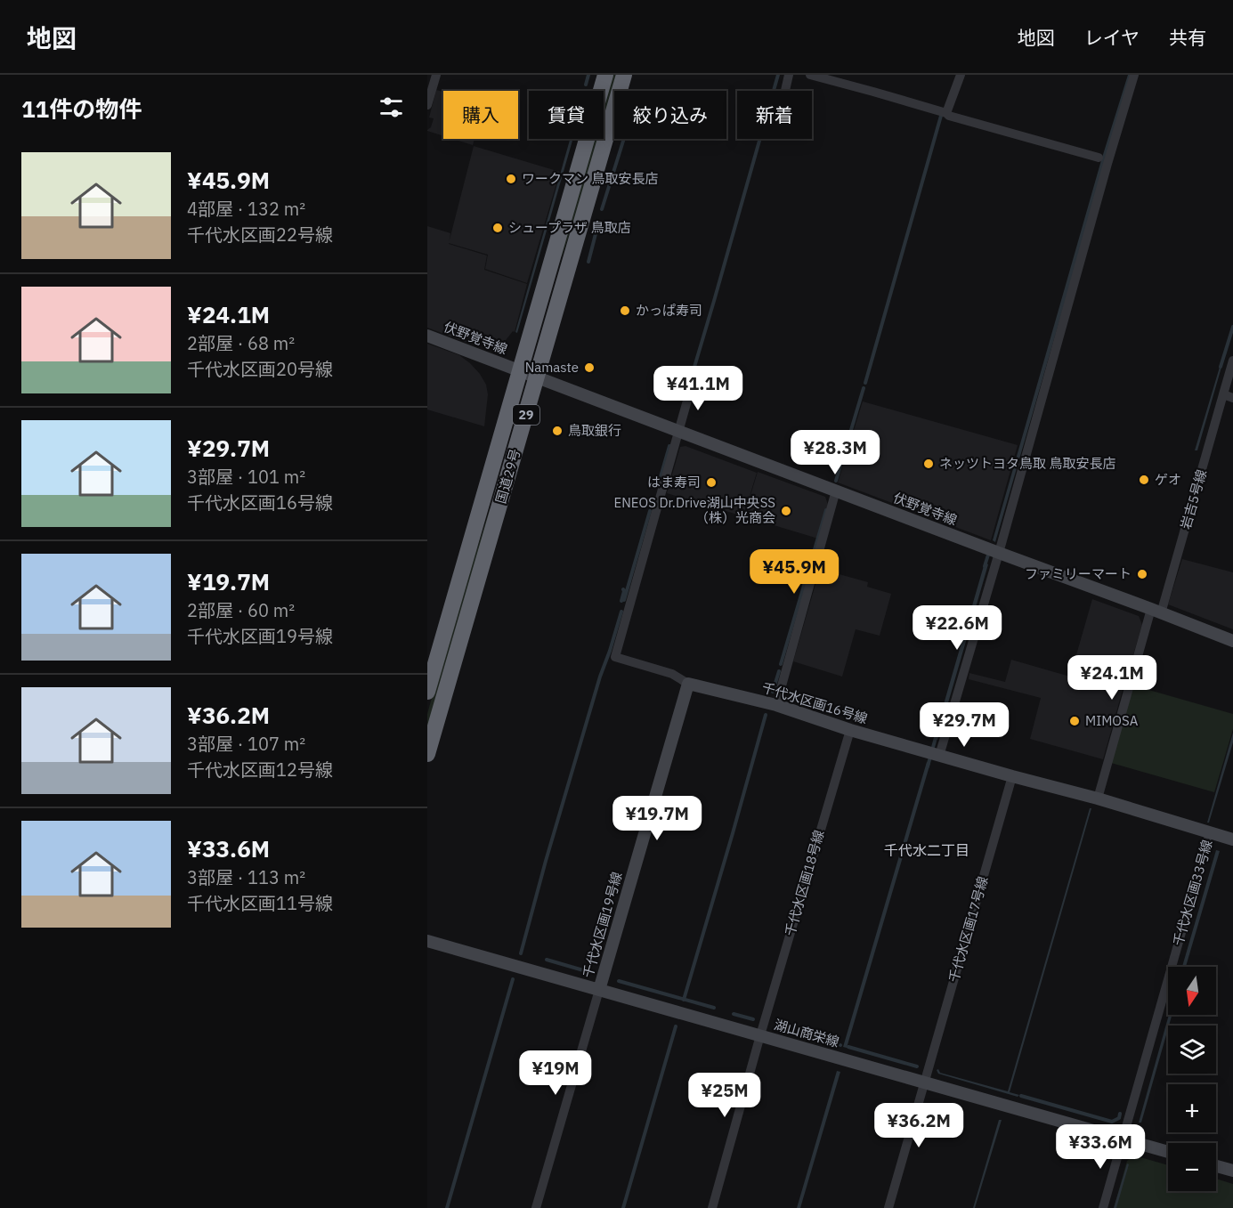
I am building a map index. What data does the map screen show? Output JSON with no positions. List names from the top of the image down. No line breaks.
{"streets":{"highway":["29","国道29号"],"street":["伏野覚寺線","岩吉5号線","千代水区画16号線","千代水区画18号線","千代水区画33号線","千代水区画19号線","千代水区画17号線","湖山商栄線"]},"crossings":[["伏野覚寺線","国道29号"],["伏野覚寺線","岩吉5号線"],["伏野覚寺線","千代水区画16号線"],["岩吉5号線","千代水区画16号線"],["千代水区画16号線","千代水区画18号線"],["千代水区画16号線","千代水区画33号線"],["千代水区画16号線","千代水区画19号線"],["千代水区画16号線","千代水区画17号線"],["千代水区画18号線","湖山商栄線"],["千代水区画33号線","湖山商栄線"],["千代水区画19号線","湖山商栄線"],["千代水区画17号線","湖山商栄線"]],"districts":["千代水二丁目"],"places":["ワークマン 鳥取安長店","シュープラザ 鳥取店","かっぱ寿司","Namaste","鳥取銀行","ネッツトヨタ鳥取 鳥取安長店","ゲオ","はま寿司","ENEOS Dr.Drive湖山中央SS （株）光商会","ファミリーマート","MIMOSA"],"north":"bottom","page":{"header":"地図","nav":["地図","レイヤ","共有"],"heading":"11件の物件","chip":["購入","賃貸","絞り込み","新着"],"list":[{"name":"¥45.9M","note":"4部屋 · 132 m² · 千代水区画22号線"},{"name":"¥24.1M","note":"2部屋 · 68 m² · 千代水区画20号線"},{"name":"¥29.7M","note":"3部屋 · 101 m² · 千代水区画16号線"},{"name":"¥19.7M","note":"2部屋 · 60 m² · 千代水区画19号線"},{"name":"¥36.2M","note":"3部屋 · 107 m² · 千代水区画12号線"},{"name":"¥33.6M","note":"3部屋 · 113 m² · 千代水区画11号線"}],"price":["¥41.1M","¥28.3M","¥45.9M","¥22.6M","¥24.1M","¥29.7M","¥19.7M","¥19M","¥25M","¥36.2M","¥33.6M"],"map_buttons":["+","−"]}}
